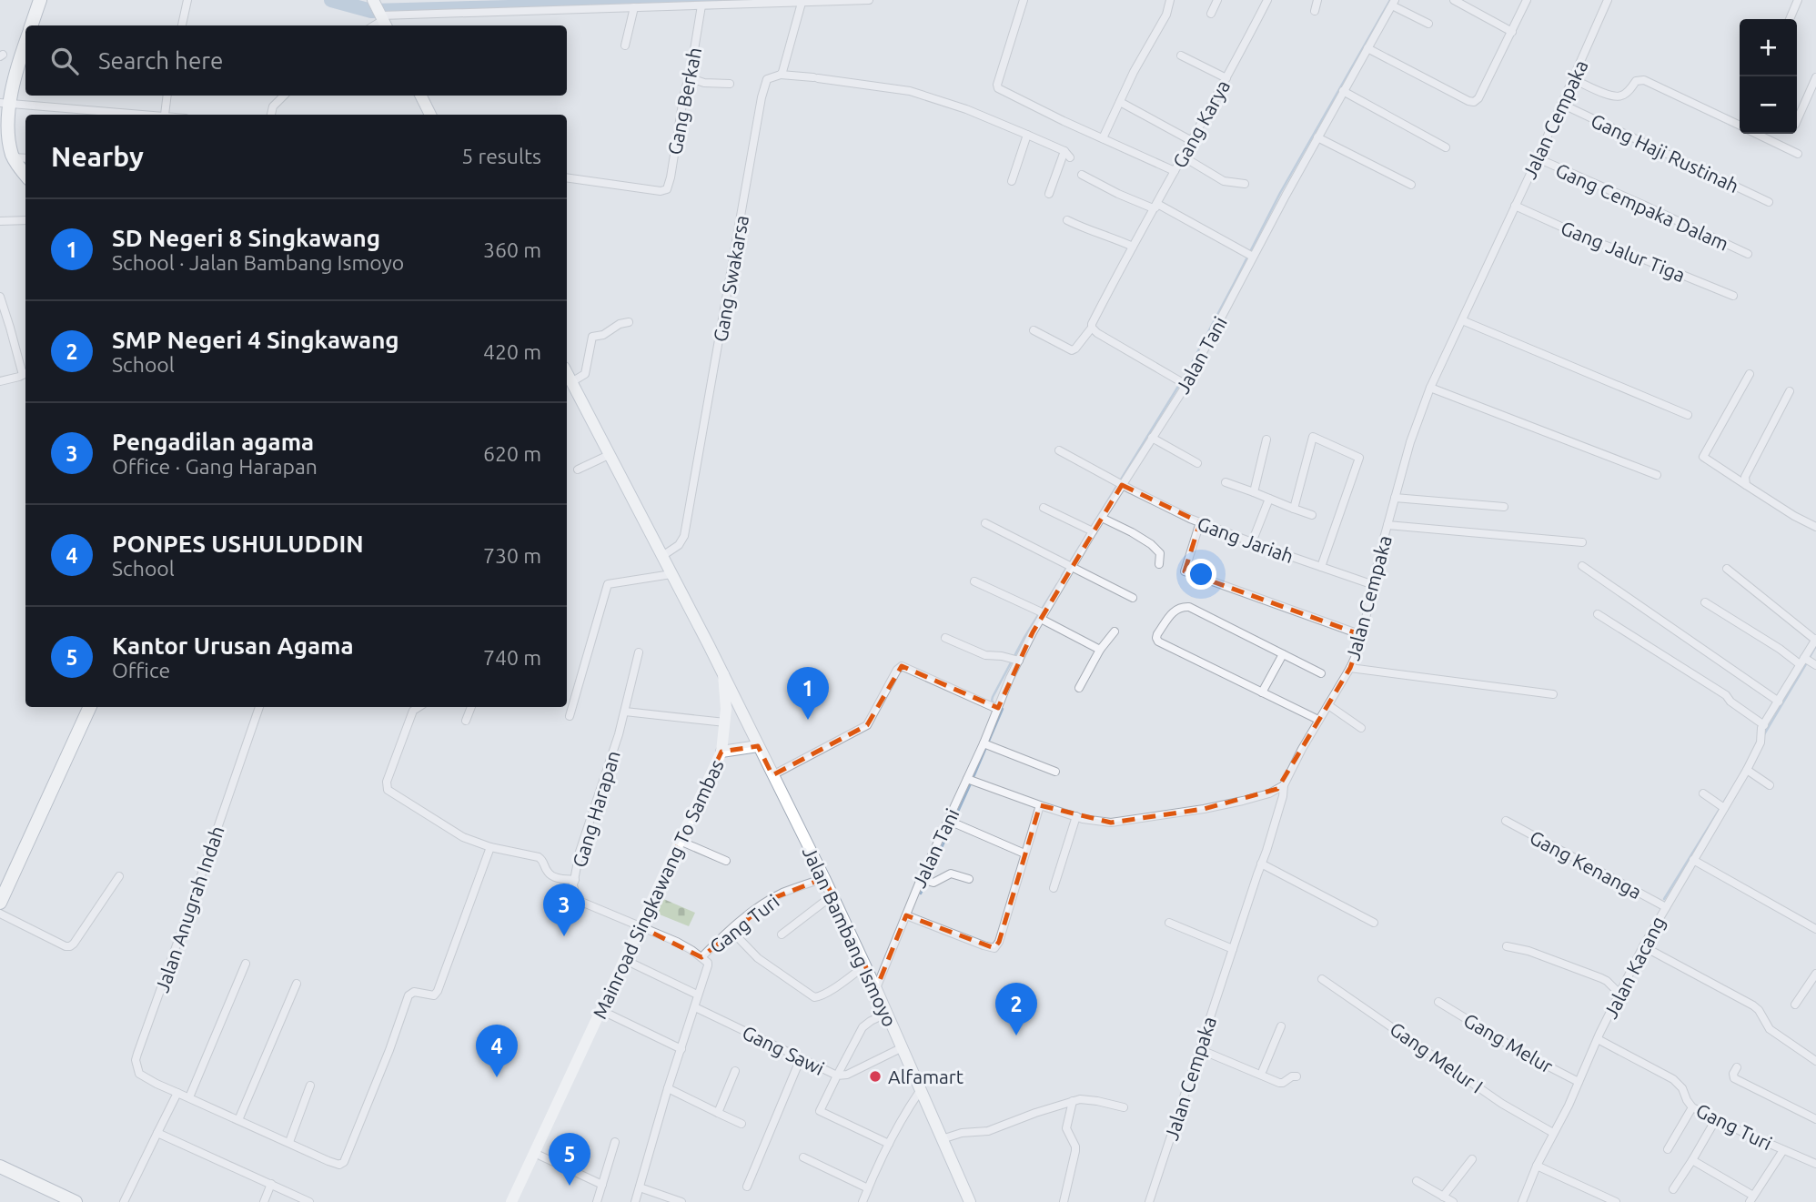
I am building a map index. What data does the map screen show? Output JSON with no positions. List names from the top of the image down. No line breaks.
{"streets":{"main road":["Mainroad Singkawang To Sambas","Jalan Bambang Ismoyo"],"street":["Gang Berkah","Jalan Cempaka","Gang Karya","Gang Haji Rustinah","Gang Cempaka Dalam","Gang Jalur Tiga","Gang Swakarsa","Jalan Tani","Gang Jariah","Gang Harapan","Gang Kenanga","Jalan Anugrah Indah","Gang Turi","Jalan Kacang","Gang Melur","Gang Sawi","Gang Melur I"]},"crossings":[["Jalan Cempaka","Gang Haji Rustinah"],["Jalan Cempaka","Gang Cempaka Dalam"],["Jalan Cempaka","Gang Jalur Tiga"],["Jalan Cempaka","Gang Jariah"],["Gang Swakarsa","Mainroad Singkawang To Sambas"],["Jalan Tani","Gang Jariah"],["Jalan Tani","Jalan Bambang Ismoyo"],["Gang Harapan","Mainroad Singkawang To Sambas"],["Gang Kenanga","Jalan Kacang"],["Mainroad Singkawang To Sambas","Jalan Bambang Ismoyo"],["Gang Turi","Jalan Bambang Ismoyo"],["Gang Turi","Jalan Kacang"],["Gang Turi","Gang Sawi"],["Jalan Bambang Ismoyo","Gang Sawi"],["Jalan Kacang","Gang Melur"],["Jalan Kacang","Gang Melur I"]],"places":["Alfamart"],"page":{"map_buttons":["+","−"],"search":"Search here","heading":["Nearby","5 results"],"list":[{"mark":"1","name":"SD Negeri 8 Singkawang","note":"School · Jalan Bambang Ismoyo","value":"360 m"},{"mark":"2","name":"SMP Negeri 4 Singkawang","note":"School","value":"420 m"},{"mark":"3","name":"Pengadilan agama","note":"Office · Gang Harapan","value":"620 m"},{"mark":"4","name":"PONPES USHULUDDIN","note":"School","value":"730 m"},{"mark":"5","name":"Kantor Urusan Agama","note":"Office","value":"740 m"}],"pins":["1","3","2","4","5"]}}
